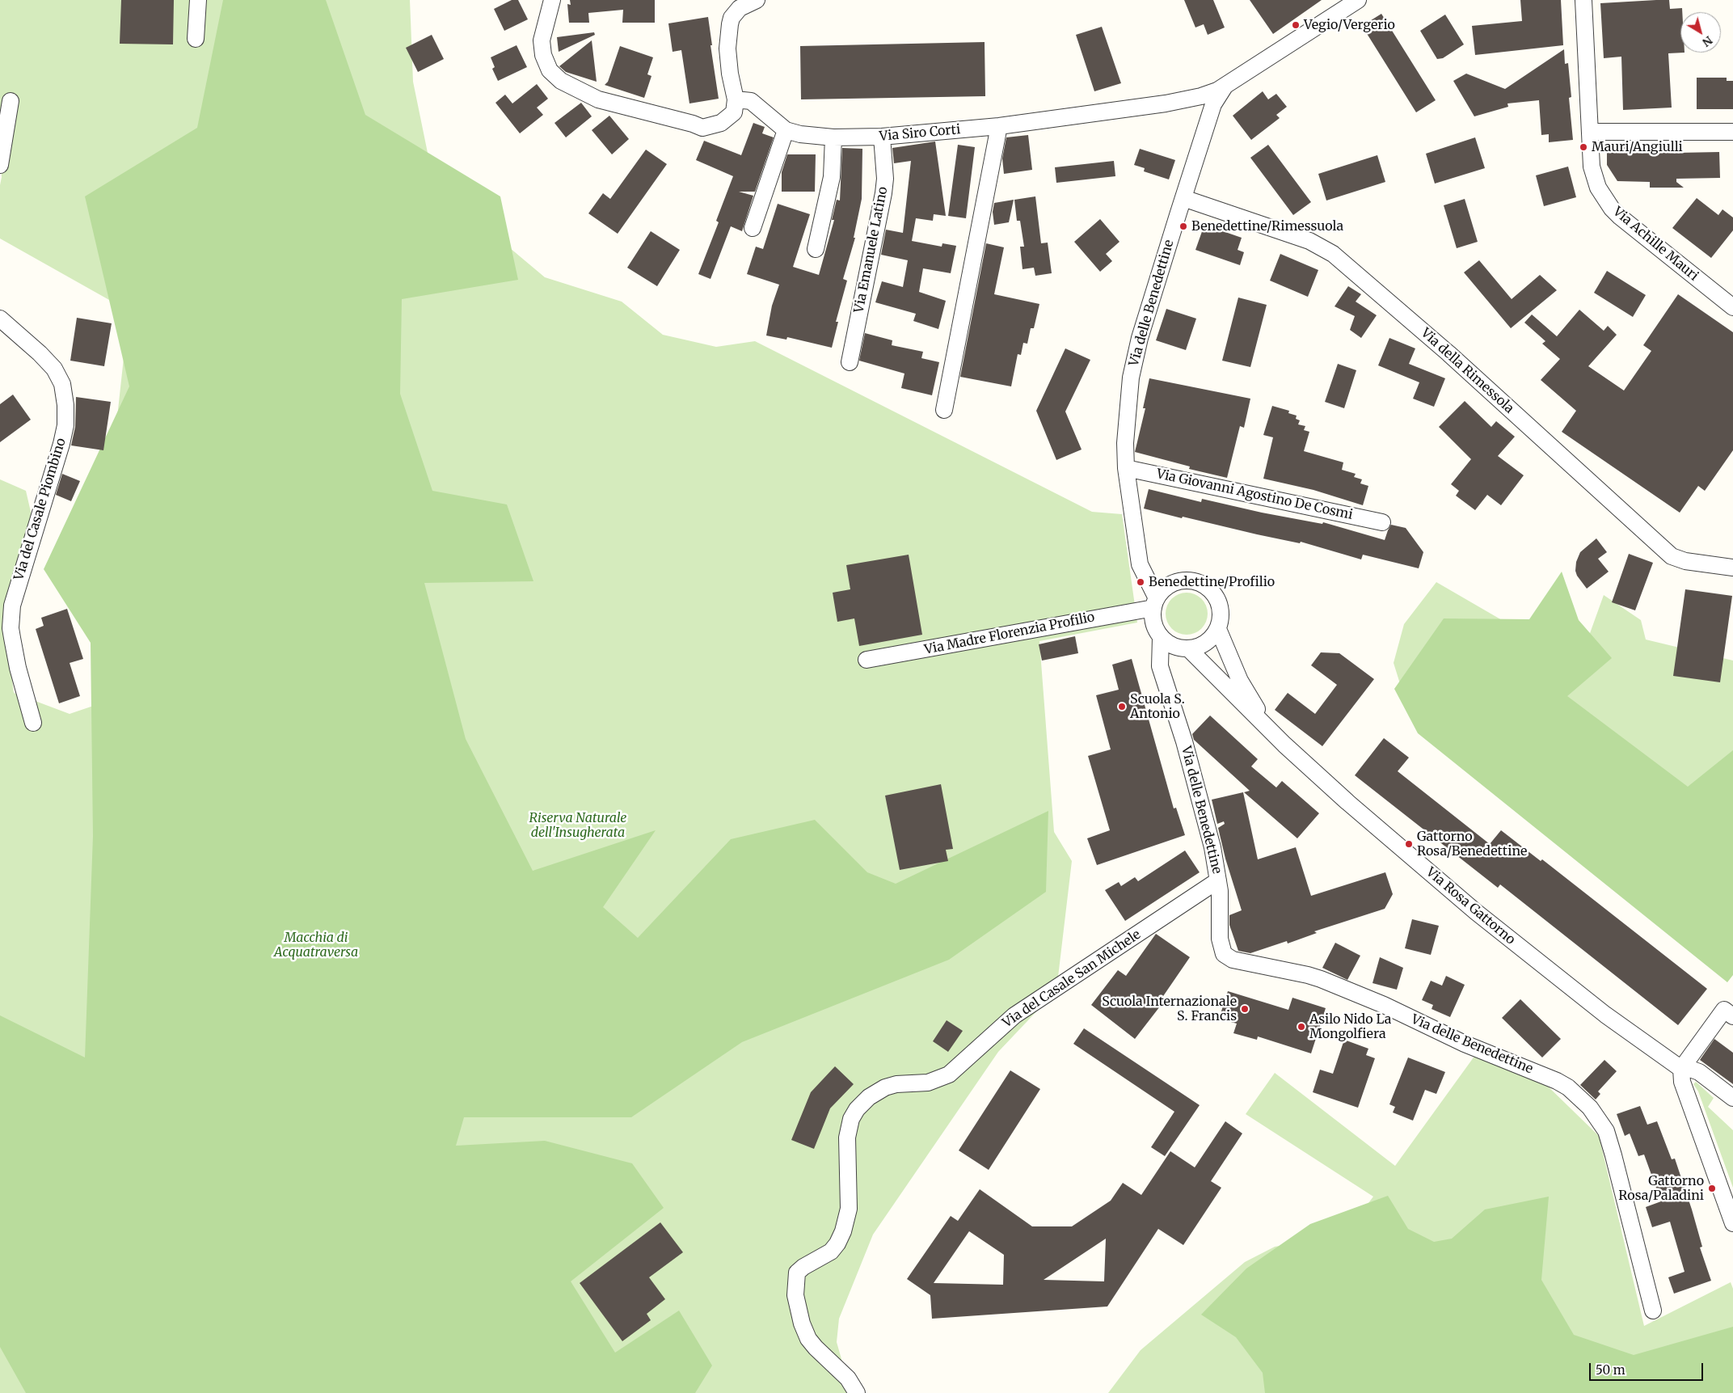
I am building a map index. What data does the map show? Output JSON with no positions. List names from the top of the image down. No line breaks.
{"streets":{"street":["Via Siro Corti","Via Achille Mauri","Via Emanuele Latino","Via delle Benedettine","Via della Rimessola","Via Giovanni Agostino De Cosmi","Via del Casale Piombino","Via Madre Florenzia Profilio","Via Rosa Gattorno","Via del Casale San Michele"]},"crossings":[["Via Siro Corti","Via Emanuele Latino"],["Via Siro Corti","Via delle Benedettine"],["Via delle Benedettine","Via della Rimessola"],["Via delle Benedettine","Via Giovanni Agostino De Cosmi"],["Via delle Benedettine","Via Madre Florenzia Profilio"],["Via delle Benedettine","Via Rosa Gattorno"],["Via delle Benedettine","Via del Casale San Michele"],["Via Madre Florenzia Profilio","Via Rosa Gattorno"]],"parks":["Riserva Naturale dell'Insugherata","Macchia di Acquatraversa"],"places":["Vegio/Vergerio","Mauri/Angiulli","Benedettine/Rimessuola","Benedettine/Profilio","Scuola S. Antonio","Gattorno Rosa/Benedettine","Scuola Internazionale S. Francis","Asilo Nido La Mongolfiera","Gattorno Rosa/Paladini"],"scale_bar":"50 m","north":"bottom right"}
